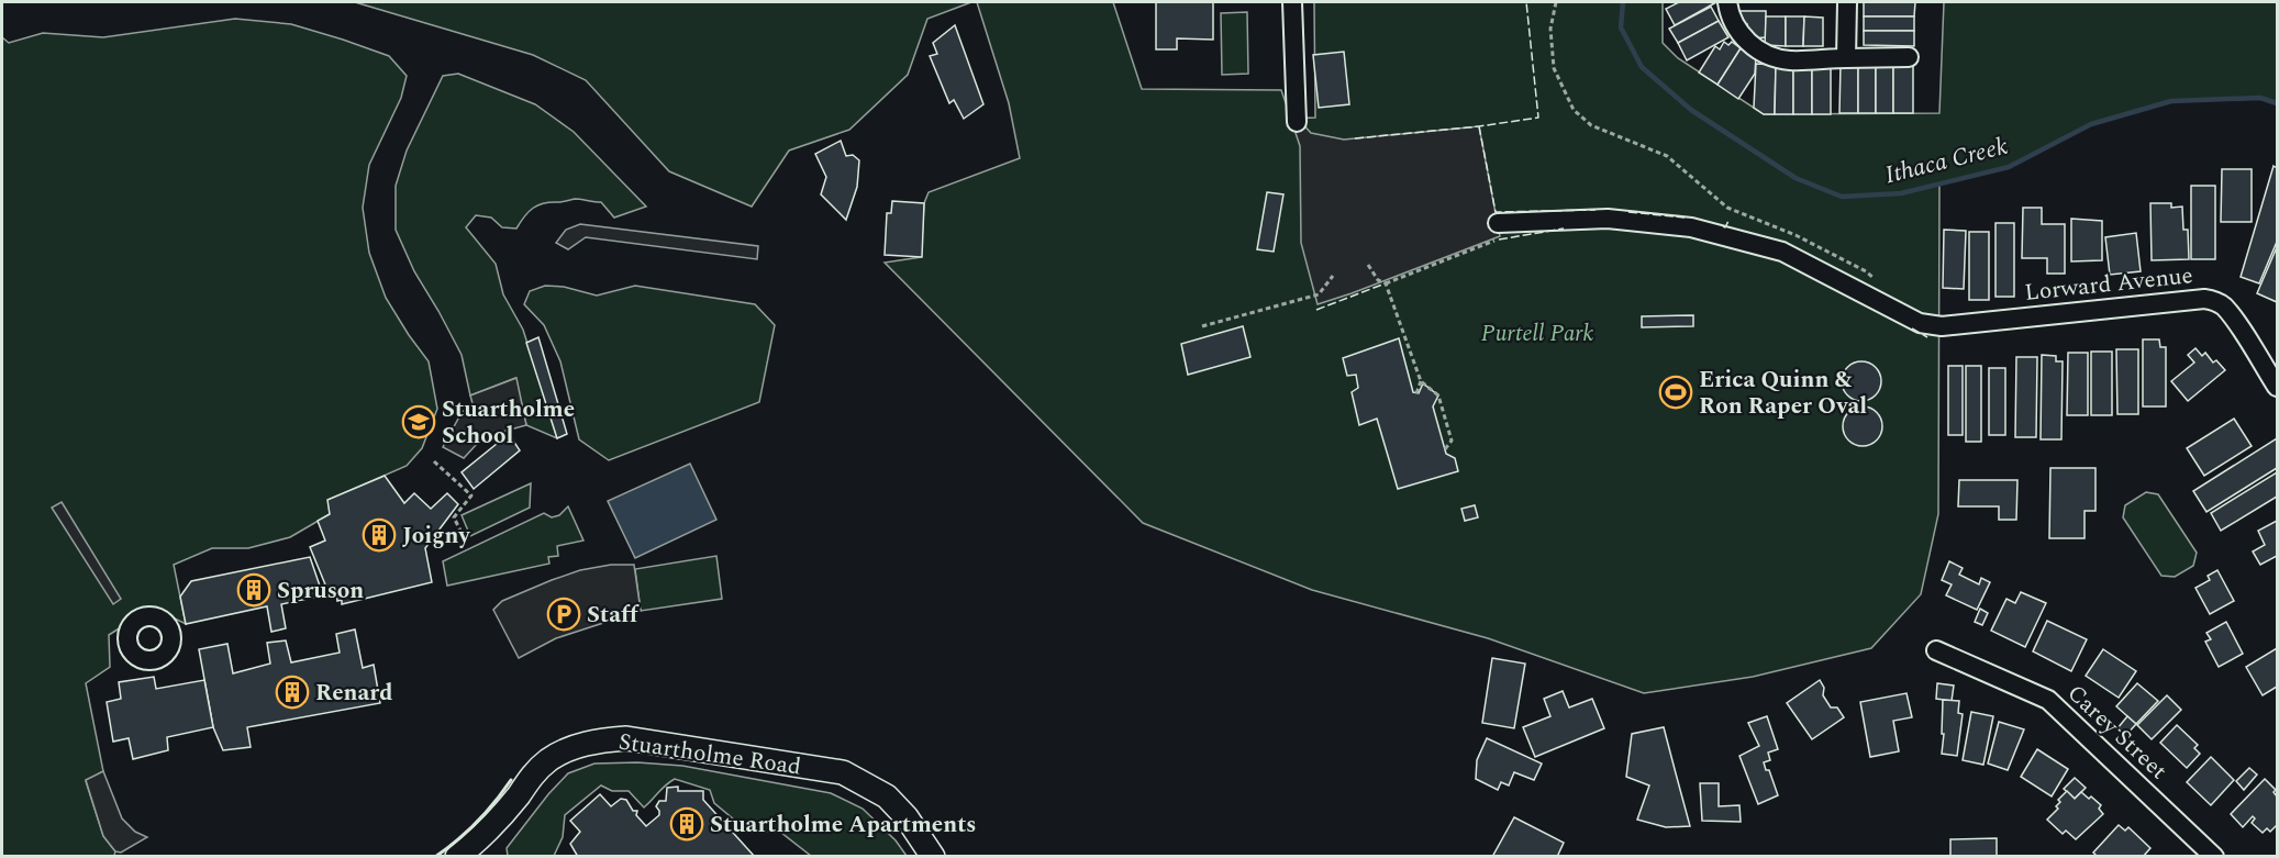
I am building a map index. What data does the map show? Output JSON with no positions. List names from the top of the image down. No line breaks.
{"streets":{"main road":["Stuartholme Road"],"street":["Lorward Avenue","Carey Street"]},"water":["Ithaca Creek"],"parks":["Purtell Park"],"places":{"sports":["Erica Quinn & Ron Raper Oval"],"school or university":["Stuartholme School"],"building":["Joigny","Spruson","Renard","Stuartholme Apartments"],"parking":["Staff"]}}
